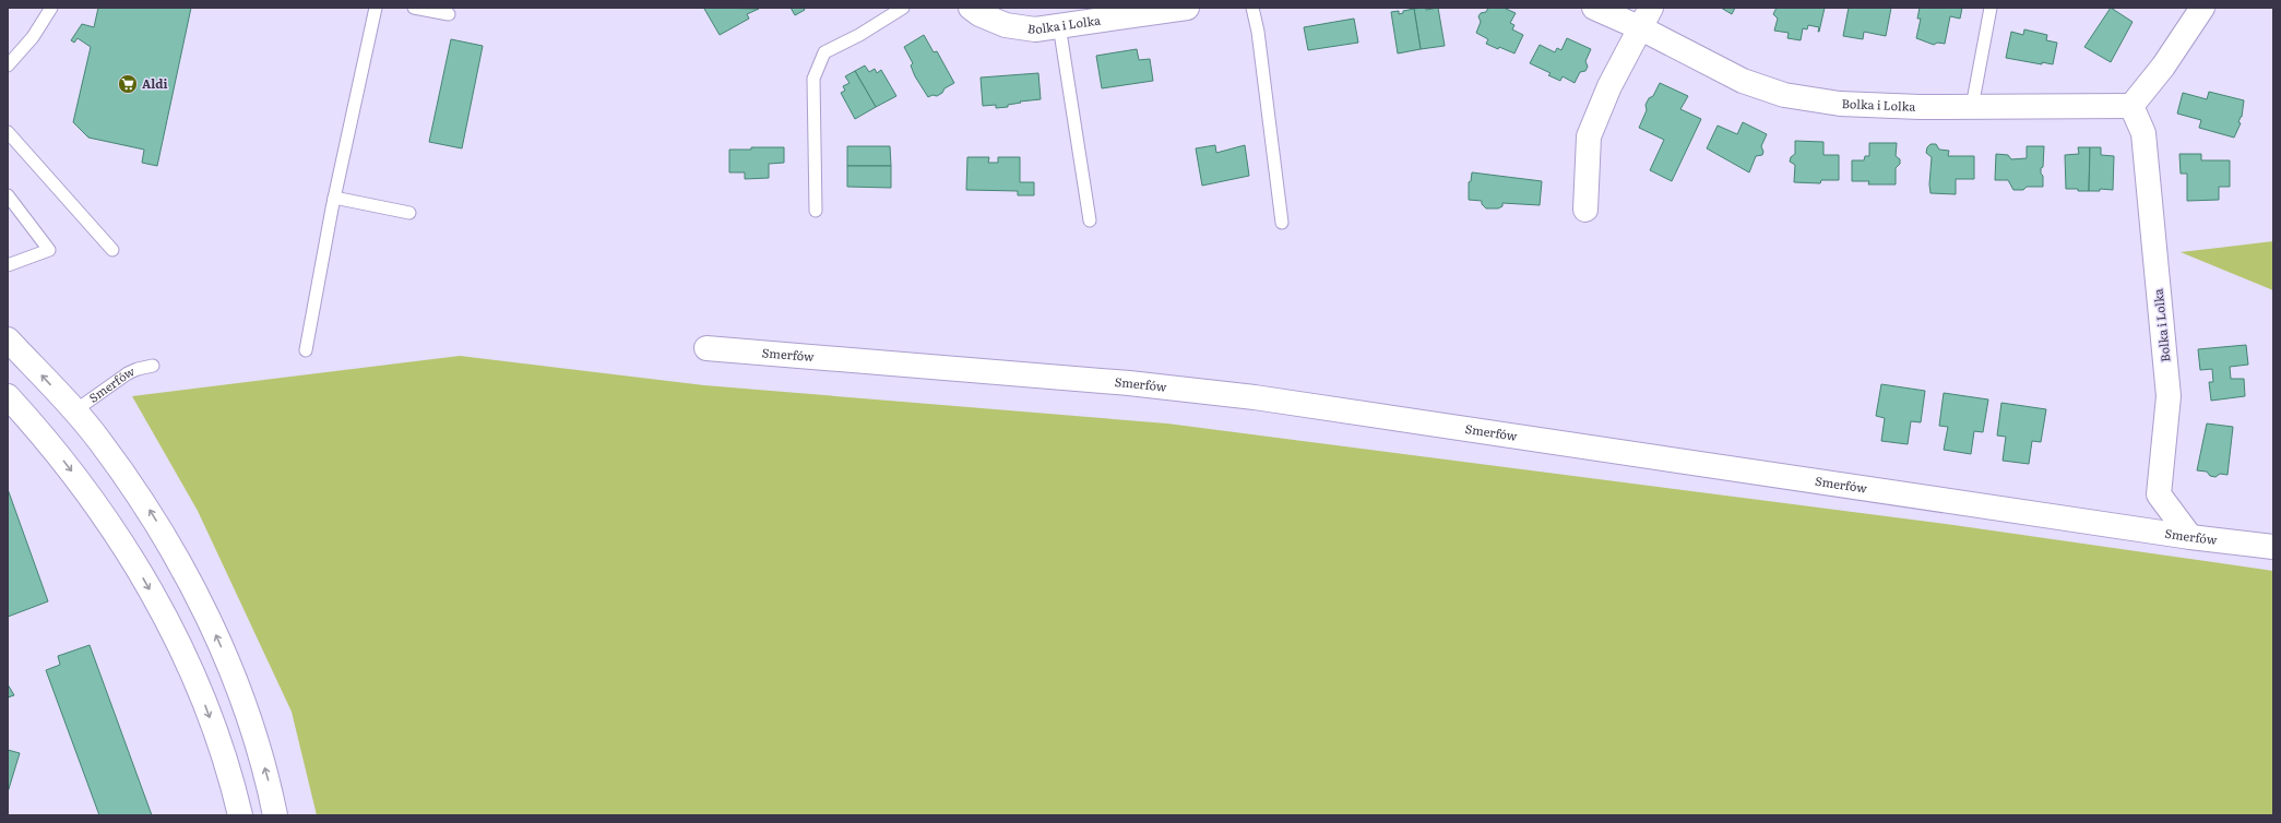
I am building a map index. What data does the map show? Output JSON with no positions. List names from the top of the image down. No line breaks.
{"streets":{"street":["Bolka i Lolka","Smerfów"]},"crossings":[["Bolka i Lolka","Smerfów"]],"places":{"supermarket":["Aldi"]}}
